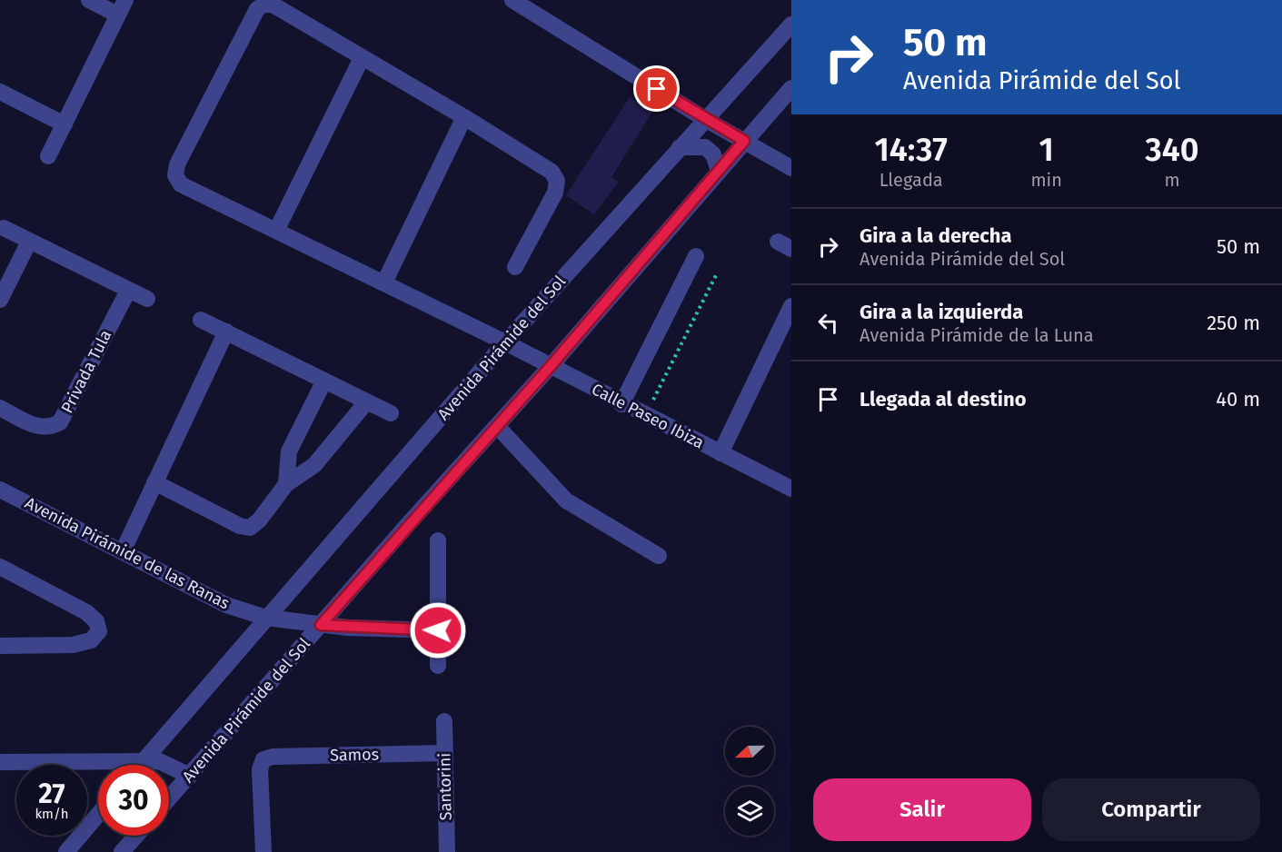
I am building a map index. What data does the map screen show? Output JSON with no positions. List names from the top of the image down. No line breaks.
{"streets":{"street":["Avenida Pirámide del Sol","Privada Tula","Calle Paseo Ibiza","Avenida Pirámide de las Ranas","Samos","Santorini"]},"crossings":[["Avenida Pirámide del Sol","Calle Paseo Ibiza"],["Avenida Pirámide del Sol","Avenida Pirámide de las Ranas"],["Samos","Santorini"]],"north":"left","page":{"turn":["50 m","Avenida Pirámide del Sol"],"eta":["14:37","Llegada","1","min","340","m"],"list":[{"name":"Gira a la derecha","note":"Avenida Pirámide del Sol","value":"50 m"},{"name":"Gira a la izquierda","note":"Avenida Pirámide de la Luna","value":"250 m"},{"name":"Llegada al destino","value":"40 m"}],"speed":"27 km/h","limit":"30","buttons":["Salir","Compartir"]}}
